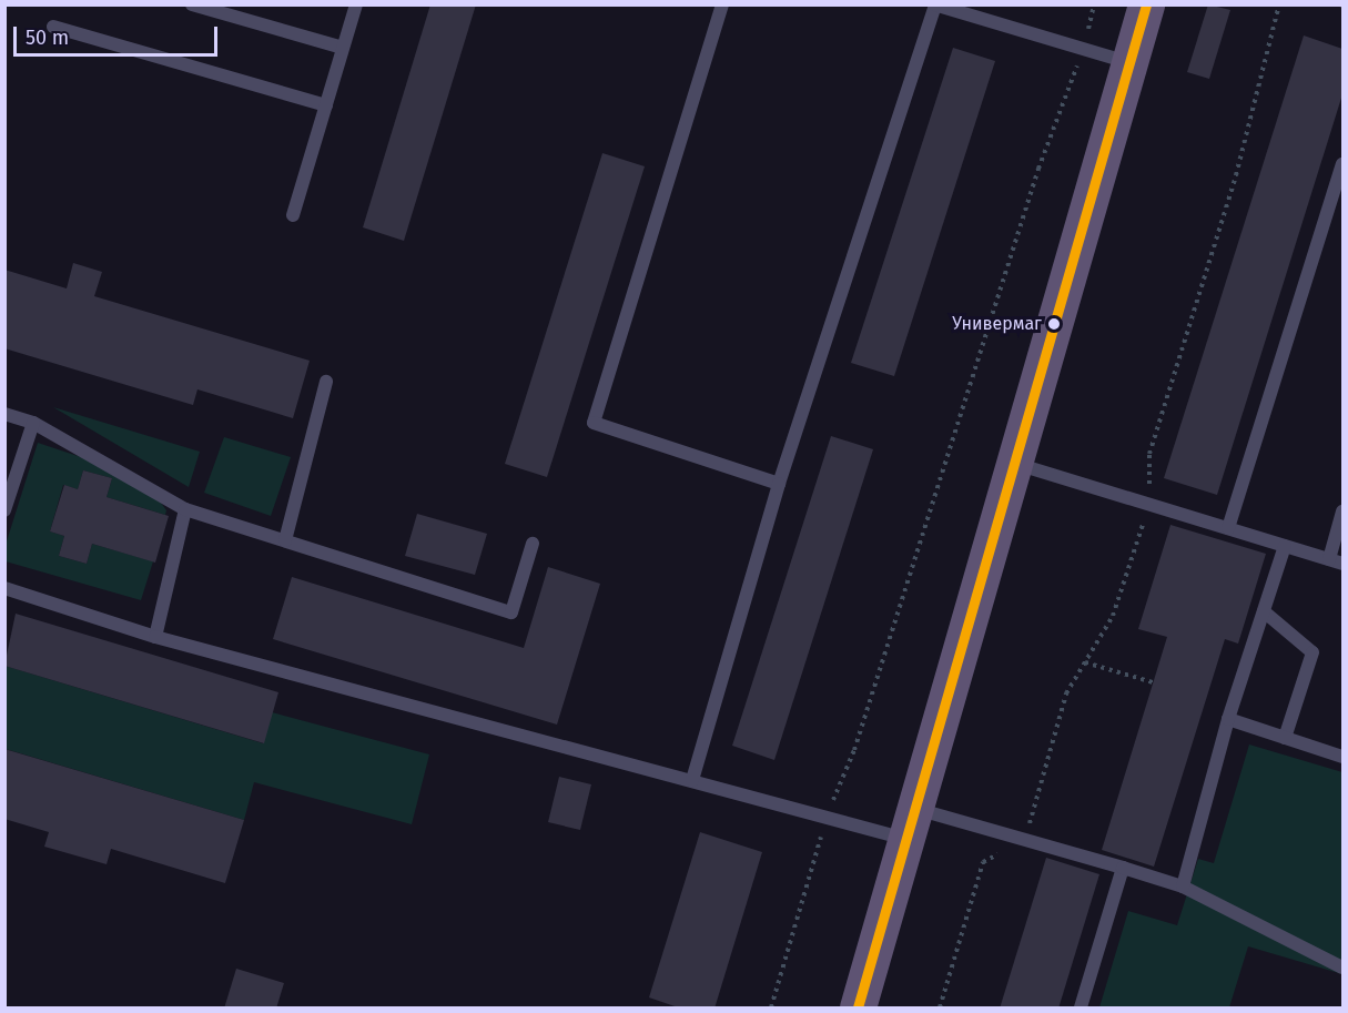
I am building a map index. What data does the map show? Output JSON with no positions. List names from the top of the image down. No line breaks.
{"places":["Универмаг"],"scale_bar":"50 m"}
